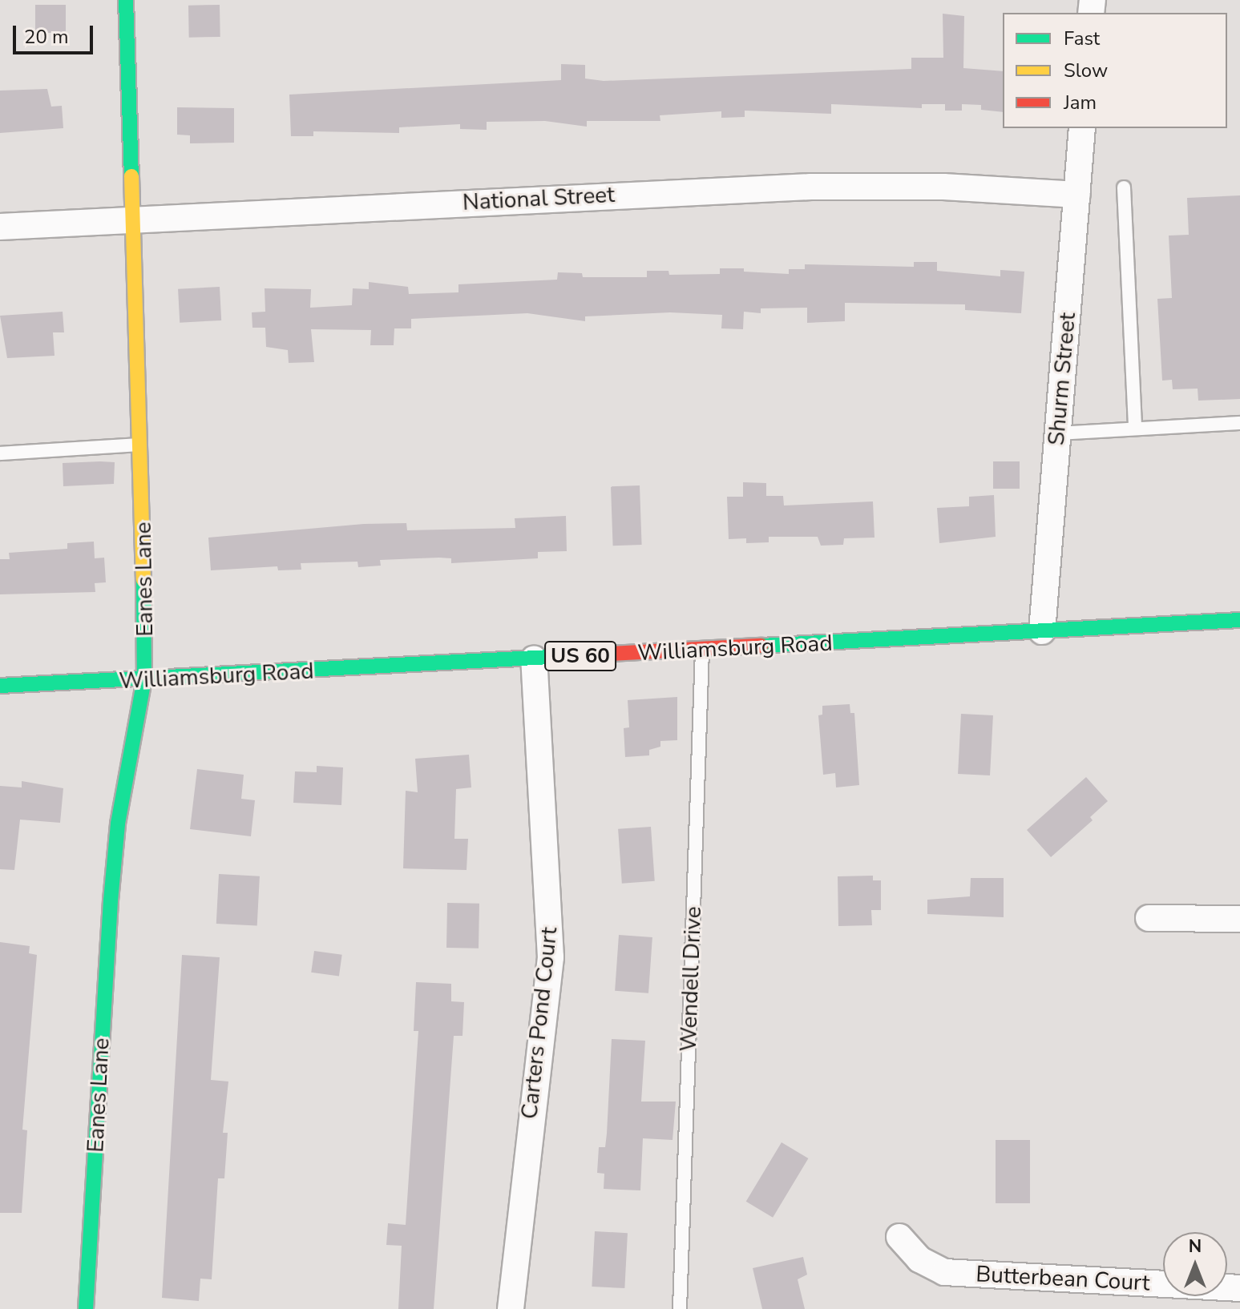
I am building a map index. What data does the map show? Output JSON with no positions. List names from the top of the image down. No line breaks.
{"streets":{"street":["National Street","Shurm Street","Eanes Lane","Williamsburg Road","US 60","Carters Pond Court","Butterbean Court"],"lane":["Wendell Drive"]},"crossings":[["National Street","Shurm Street"],["National Street","Eanes Lane"],["Shurm Street","Williamsburg Road"],["Eanes Lane","Williamsburg Road"],["Williamsburg Road","Wendell Drive"],["Williamsburg Road","Carters Pond Court"]],"legend":["Fast","Slow","Jam"],"scale_bar":"20 m","north":"top"}
